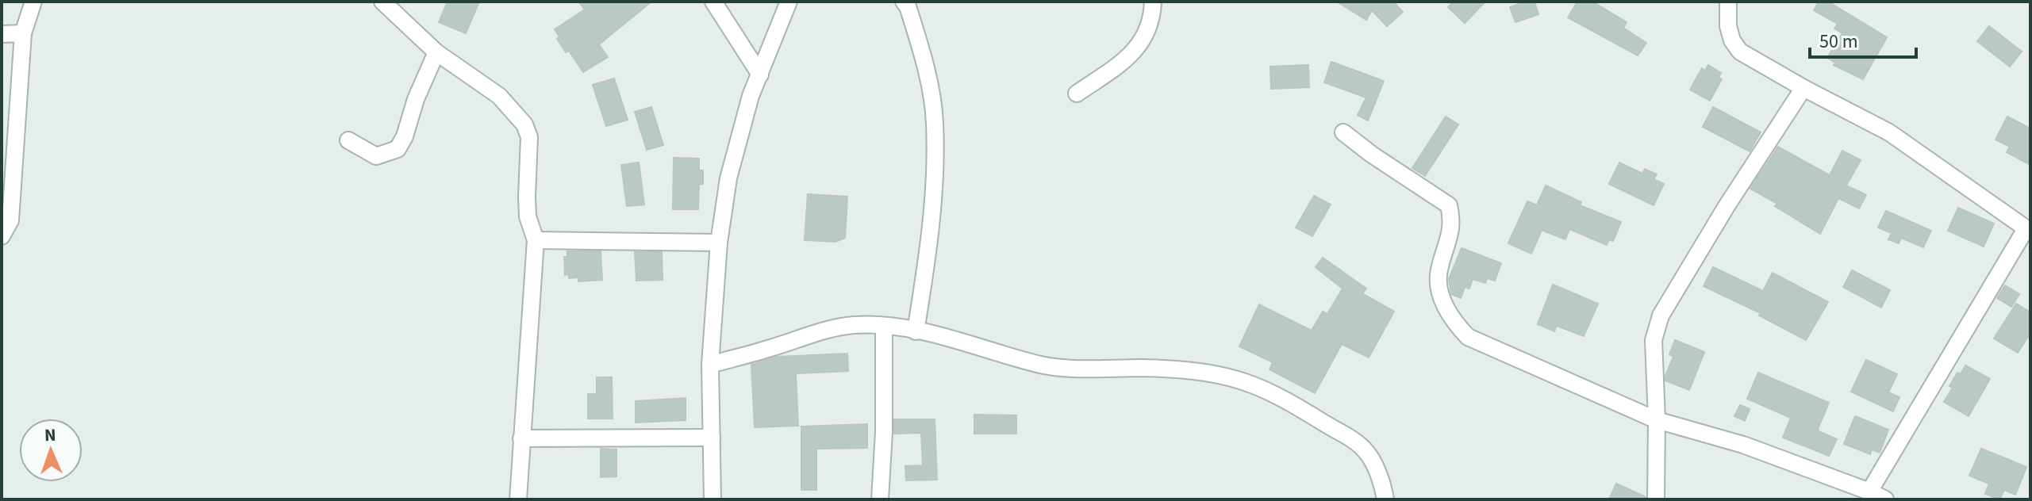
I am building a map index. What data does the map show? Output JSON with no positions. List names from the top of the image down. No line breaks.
{"scale_bar":"50 m","north":"top"}
